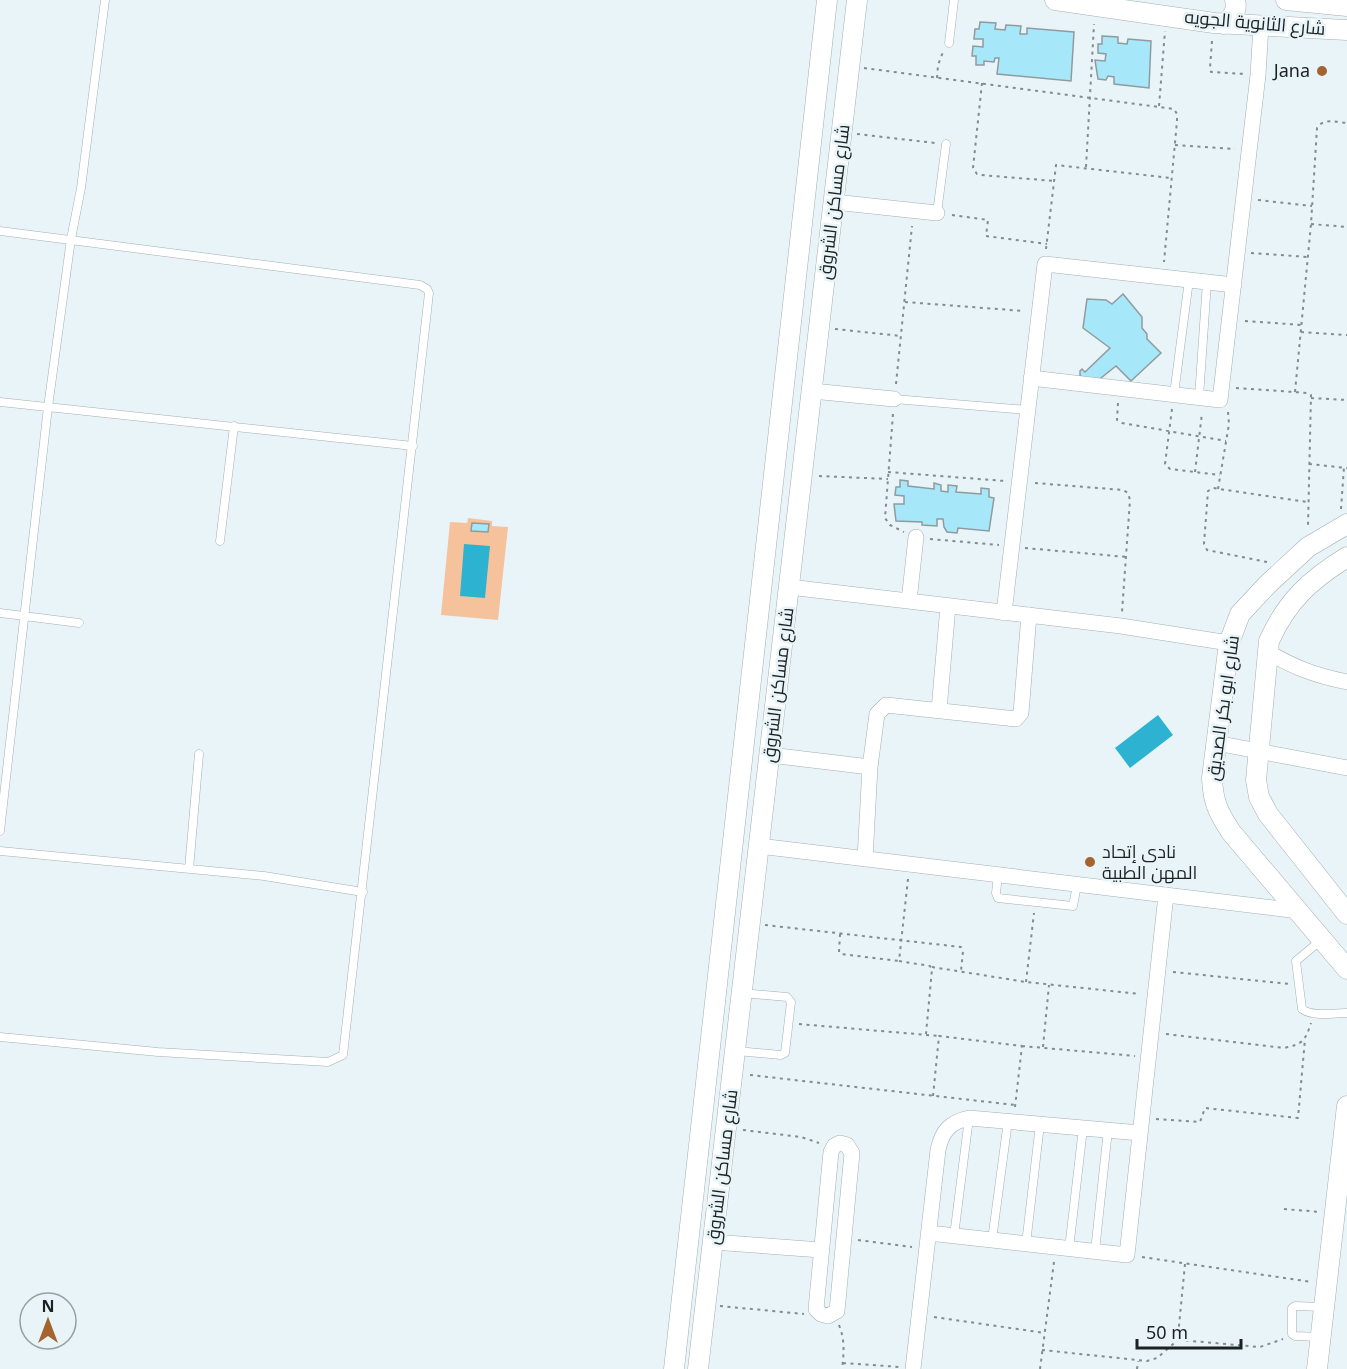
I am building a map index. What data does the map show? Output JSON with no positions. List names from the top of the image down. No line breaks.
{"streets":{"street":["شارع الثانوية الجويه","شارع مساكن الشروق","شارع ابو بكر الصديق"]},"places":["Jana","نادى إتحاد المهن الطبية"],"scale_bar":"50 m","north":"top"}
